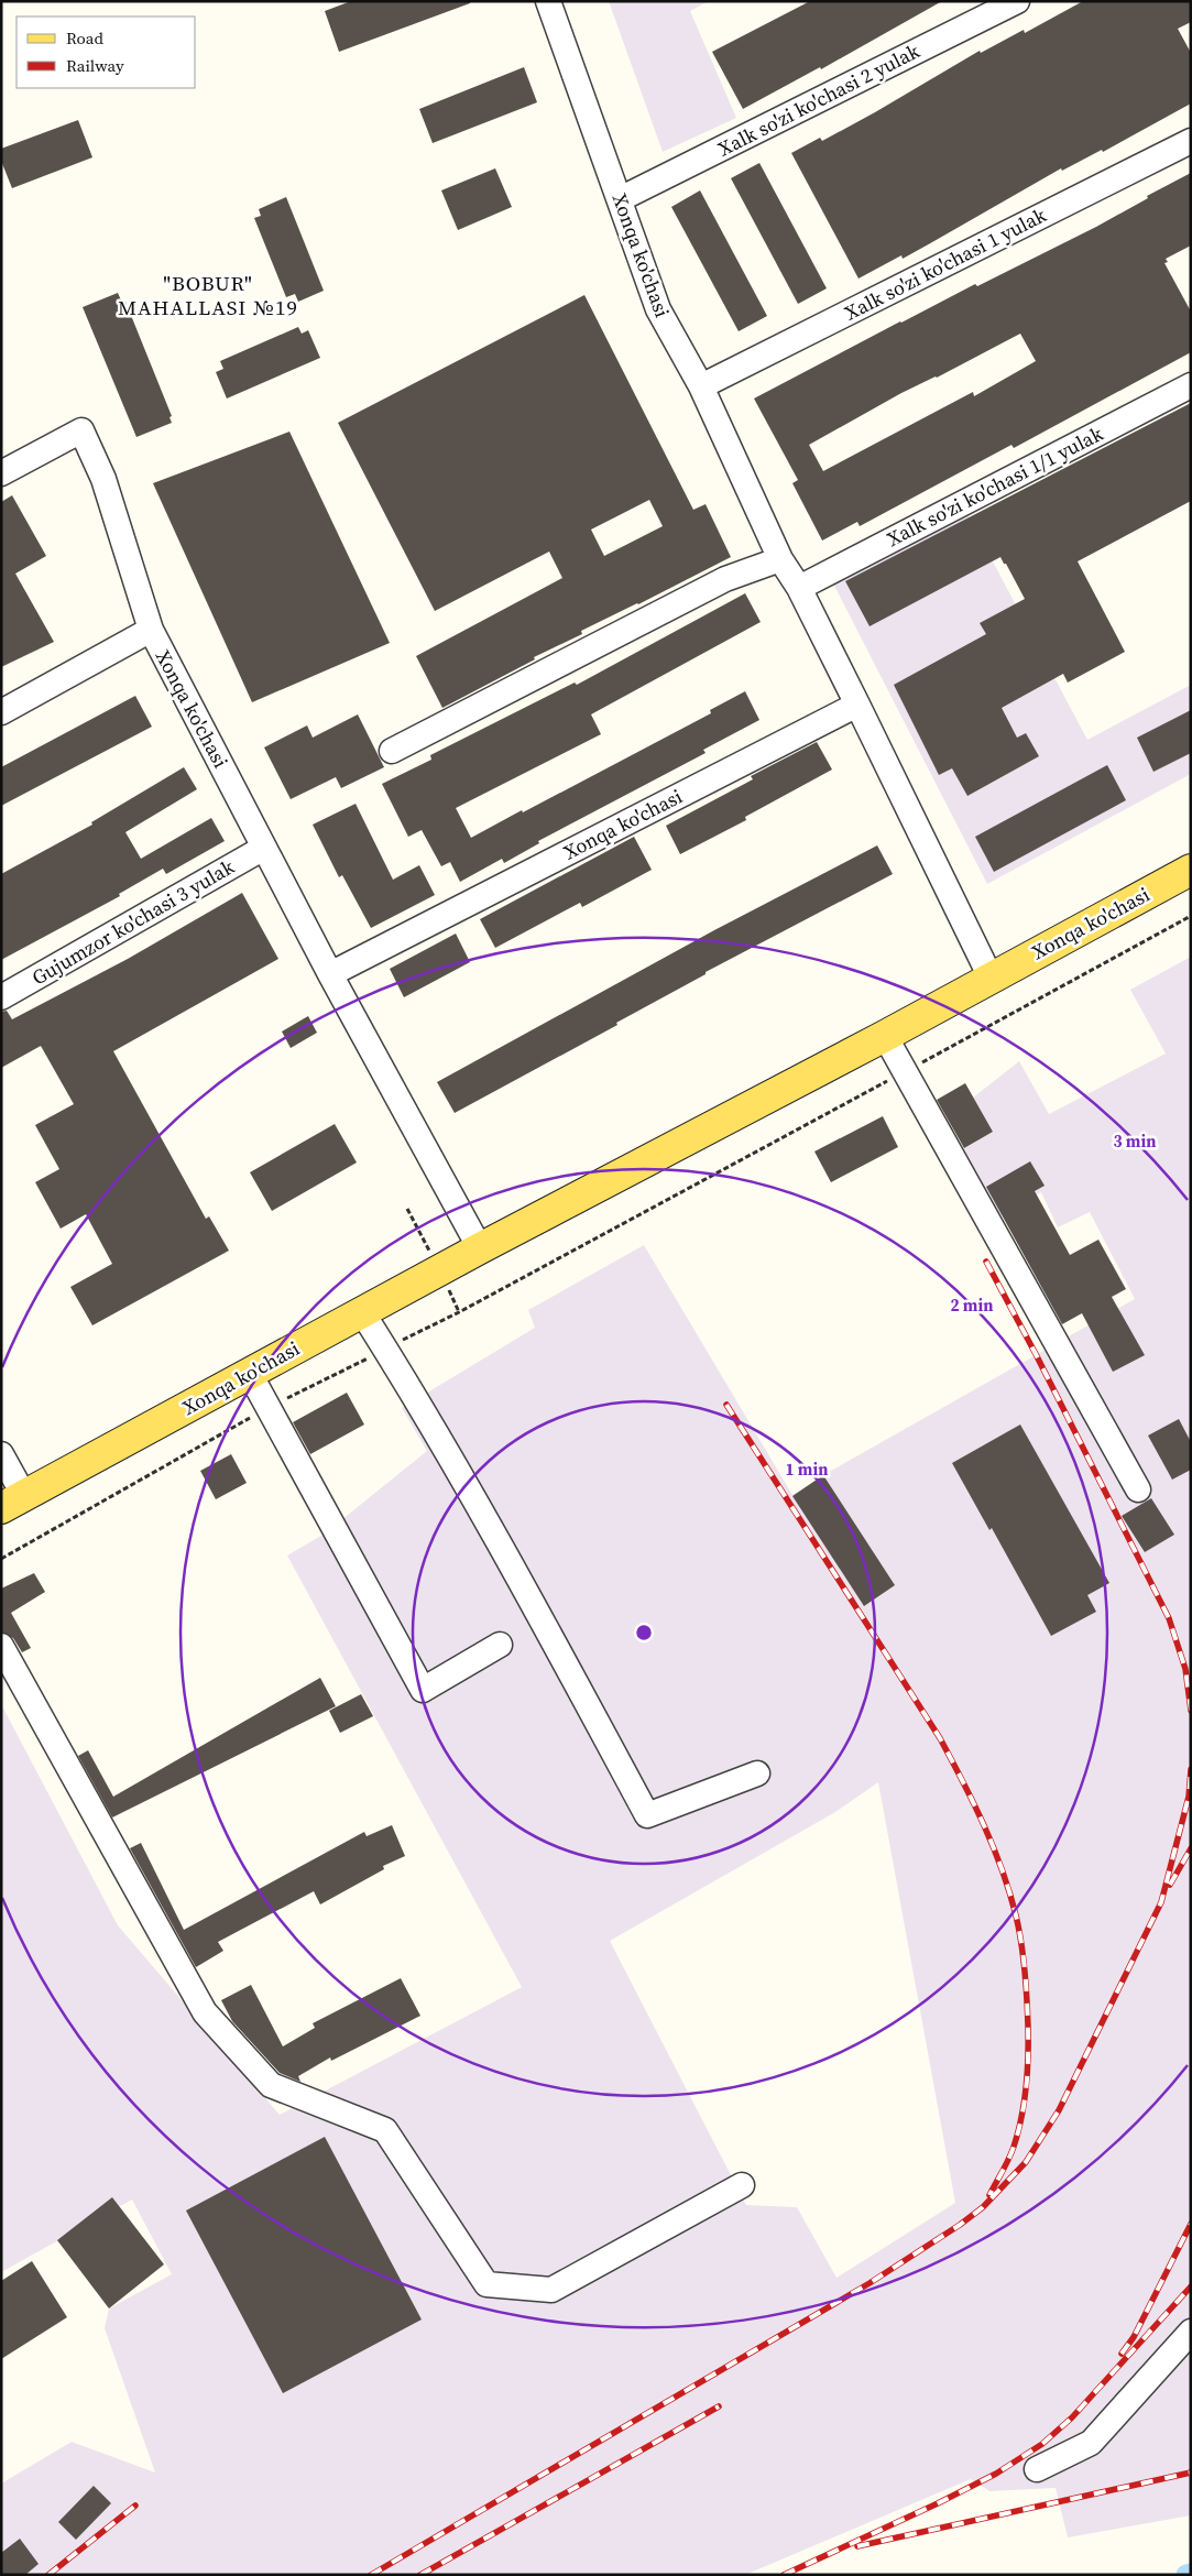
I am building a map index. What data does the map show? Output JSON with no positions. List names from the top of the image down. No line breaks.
{"streets":{"main road":["Xonqa ko'chasi"],"street":["Xalk so'zi ko'chasi 2 yulak","Xalk so'zi ko'chasi 1 yulak","Xalk so'zi ko'chasi 1/1 yulak","Gujumzor ko'chasi 3 yulak"]},"crossings":[["Xalk so'zi ko'chasi 2 yulak","Xonqa ko'chasi"],["Xonqa ko'chasi","Xalk so'zi ko'chasi 1 yulak"],["Xonqa ko'chasi","Xalk so'zi ko'chasi 1/1 yulak"],["Xonqa ko'chasi","Gujumzor ko'chasi 3 yulak"]],"districts":["\"BOBUR\" MAHALLASI №19"],"legend":["Road","Railway"],"rings":["3 min","2 min","1 min"]}
